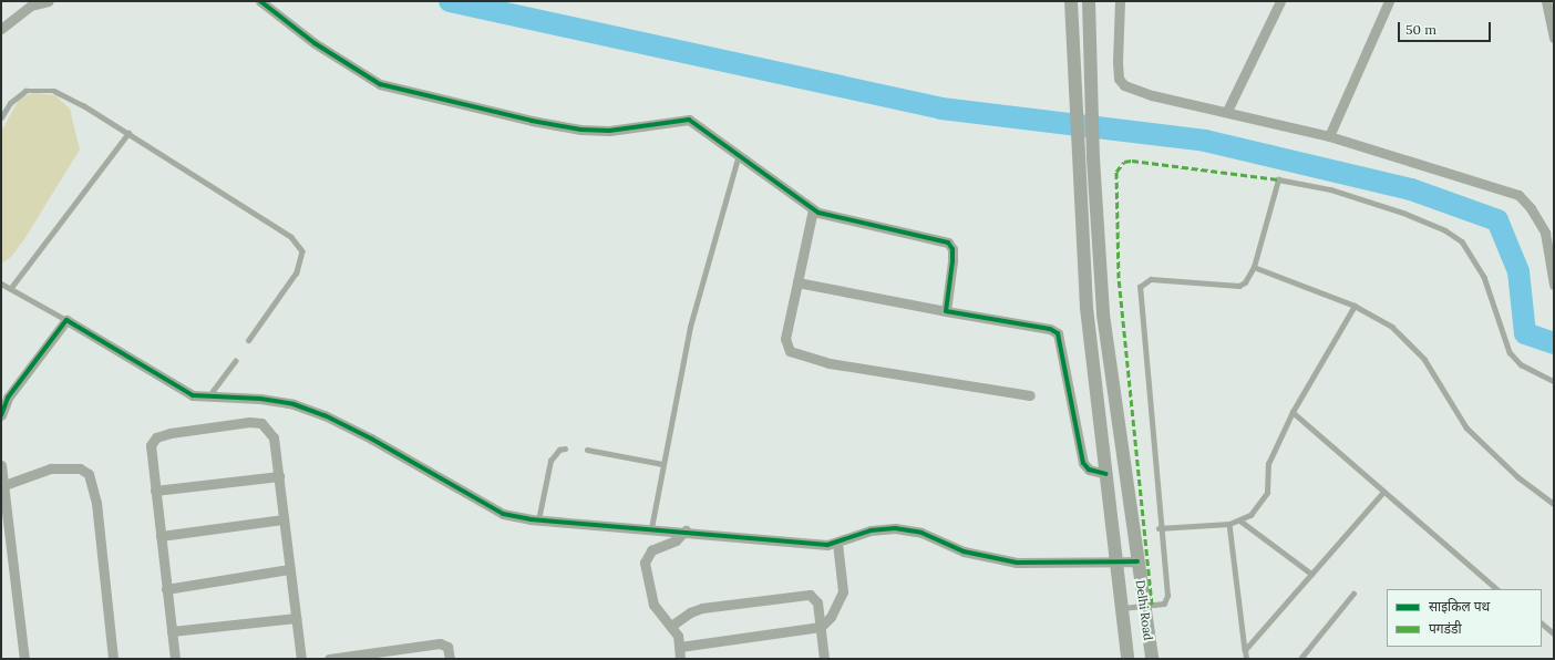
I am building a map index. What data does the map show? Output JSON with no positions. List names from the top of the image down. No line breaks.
{"streets":{"main road":["Delhi Road"]},"legend":["साइकिल पथ","पगडंडी"],"scale_bar":"50 m"}
